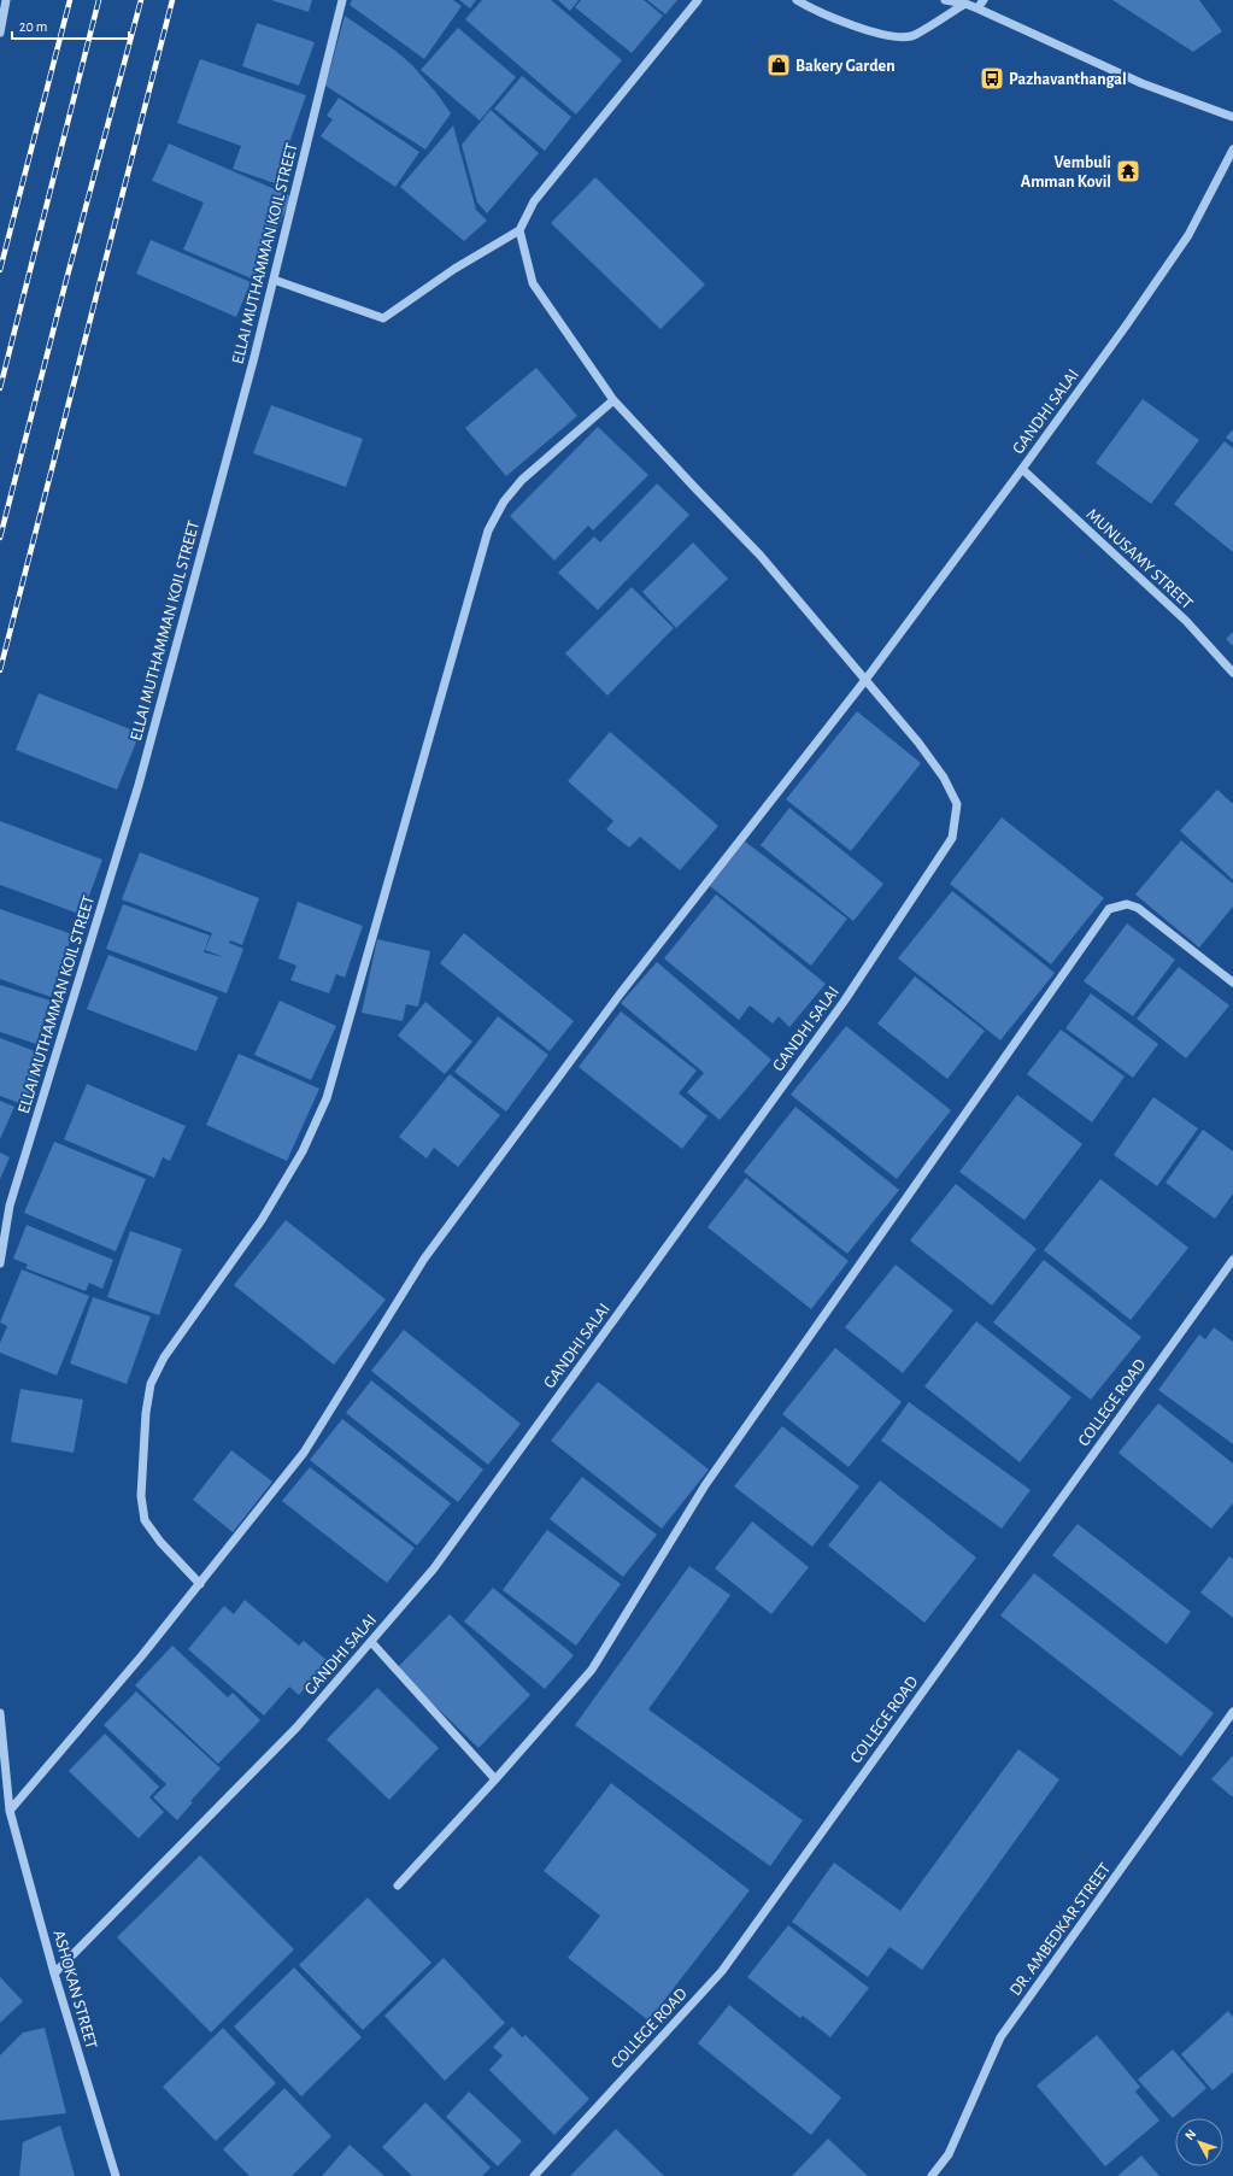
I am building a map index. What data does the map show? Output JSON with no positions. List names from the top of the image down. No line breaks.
{"streets":{"street":["ELLAI MUTHAMMAN KOIL STREET","GANDHI SALAI","MUNUSAMY STREET","COLLEGE ROAD","DR. AMBEDKAR STREET","ASHOKAN STREET"]},"crossings":[["GANDHI SALAI","MUNUSAMY STREET"],["GANDHI SALAI","ASHOKAN STREET"]],"places":{"shop":["Bakery Garden"],"bus stop":["Pazhavanthangal"],"temple":["Vembuli Amman Kovil"]},"scale_bar":"20 m","north":"top left"}
